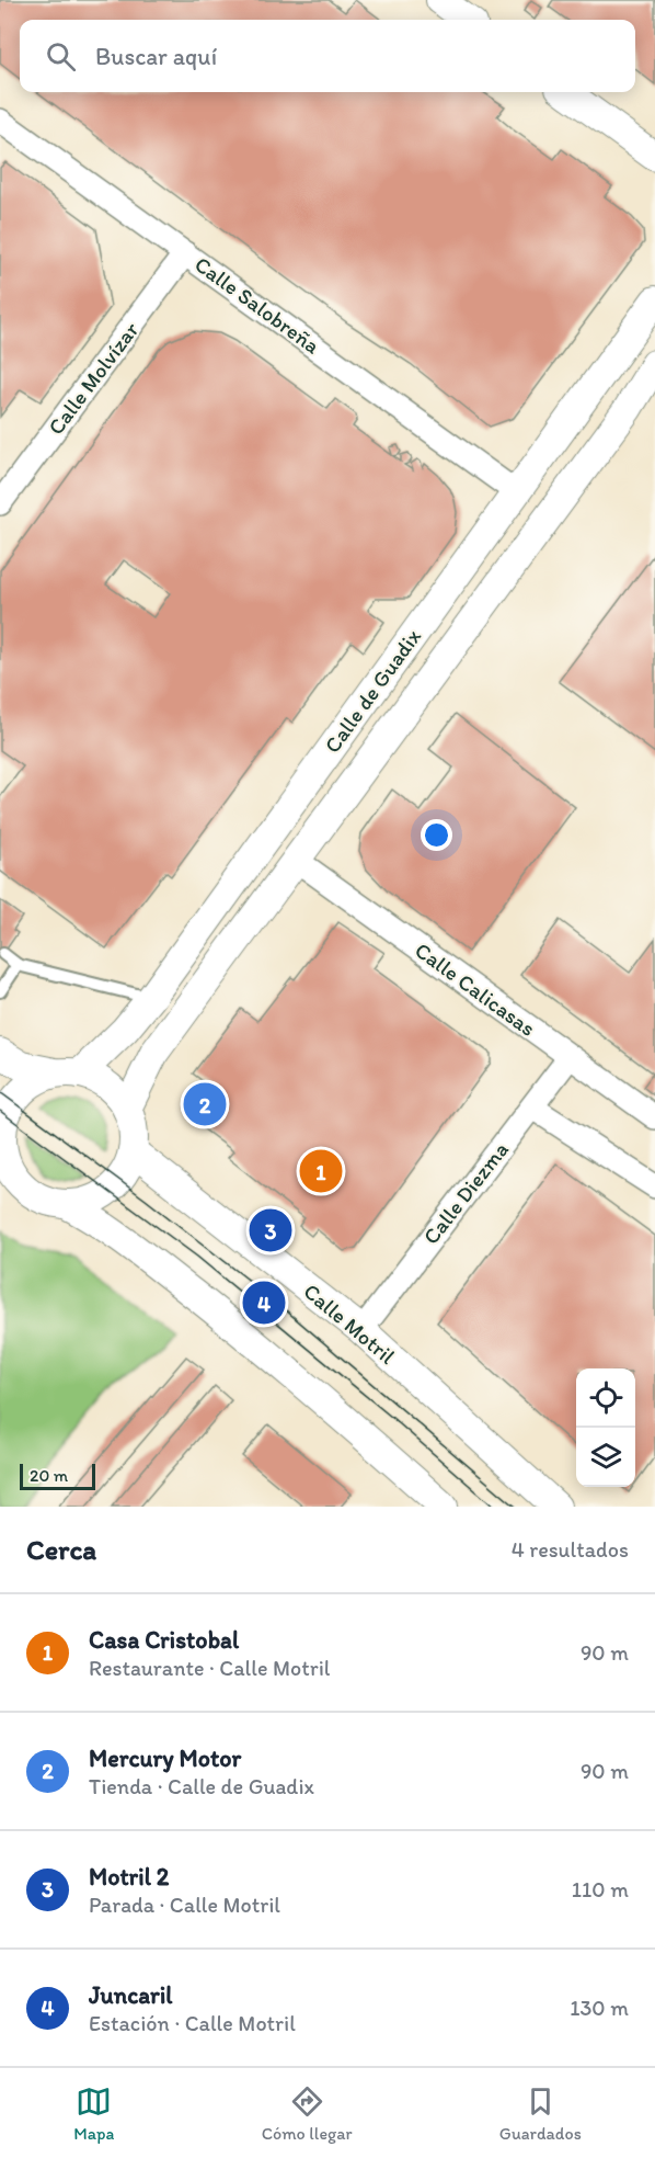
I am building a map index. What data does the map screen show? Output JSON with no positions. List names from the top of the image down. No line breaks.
{"streets":{"street":["Calle Salobreña","Calle Molvízar","Calle de Guadix","Calle Calicasas","Calle Diezma","Calle Motril"]},"crossings":[["Calle Salobreña","Calle Molvízar"],["Calle Salobreña","Calle de Guadix"],["Calle de Guadix","Calle Calicasas"],["Calle de Guadix","Calle Motril"],["Calle Calicasas","Calle Diezma"],["Calle Diezma","Calle Motril"]],"scale_bar":"20 m","page":{"search":"Buscar aquí","pins":["2","1","3","4"],"scale":"20 m","heading":["Cerca","4 resultados"],"list":[{"mark":"1","name":"Casa Cristobal","note":"Restaurante · Calle Motril","value":"90 m"},{"mark":"2","name":"Mercury Motor","note":"Tienda · Calle de Guadix","value":"90 m"},{"mark":"3","name":"Motril 2","note":"Parada · Calle Motril","value":"110 m"},{"mark":"4","name":"Juncaril","note":"Estación · Calle Motril","value":"130 m"}],"nav":["Mapa","Cómo llegar","Guardados"]}}
